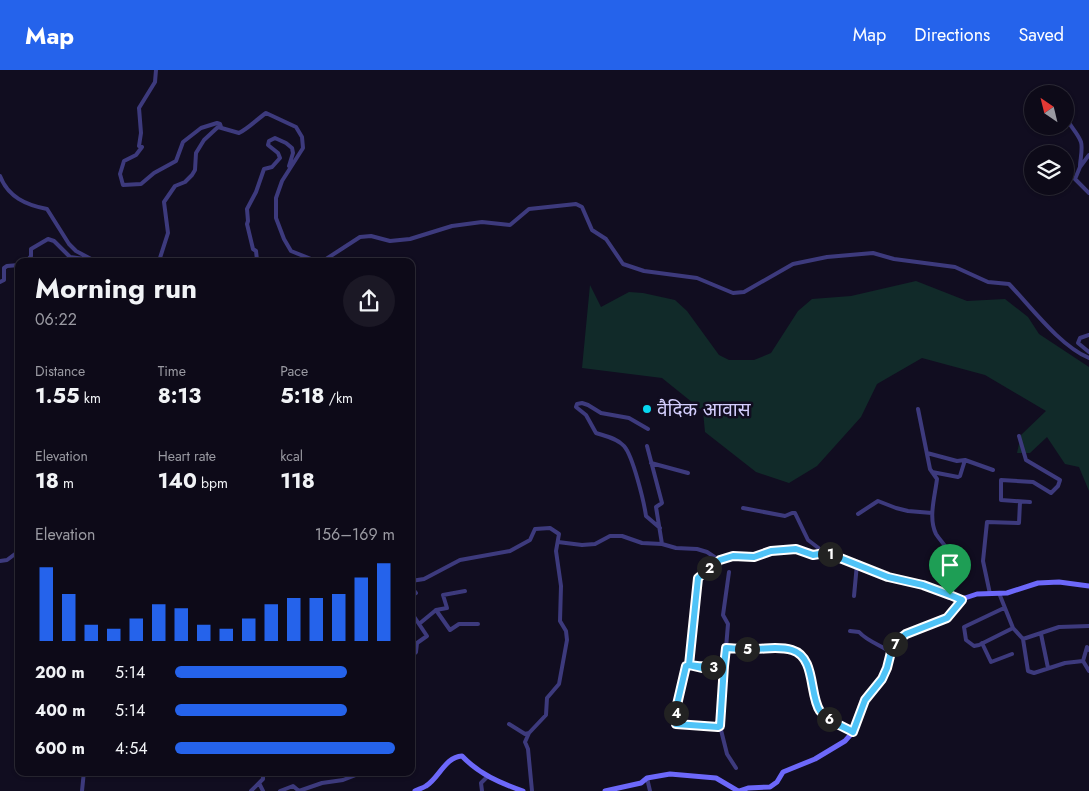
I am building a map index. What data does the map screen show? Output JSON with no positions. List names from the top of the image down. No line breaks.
{"places":["वैदिक आवास"],"north":"top left","page":{"header":"Map","nav":["Map","Directions","Saved"],"heading":["Morning run","06:22"],"stats":[["Distance","1.55 km"],["Time","8:13"],["Pace","5:18 /km"],["Elevation","18 m"],["Heart rate","140 bpm"],["kcal","118"]],"chart":["Elevation","156–169 m"],"pins":["1","2","7","5","3","4","6"],"list":[{"name":"200 m","note":"5:14"},{"name":"400 m","note":"5:14"},{"name":"600 m","note":"4:54"}]}}
